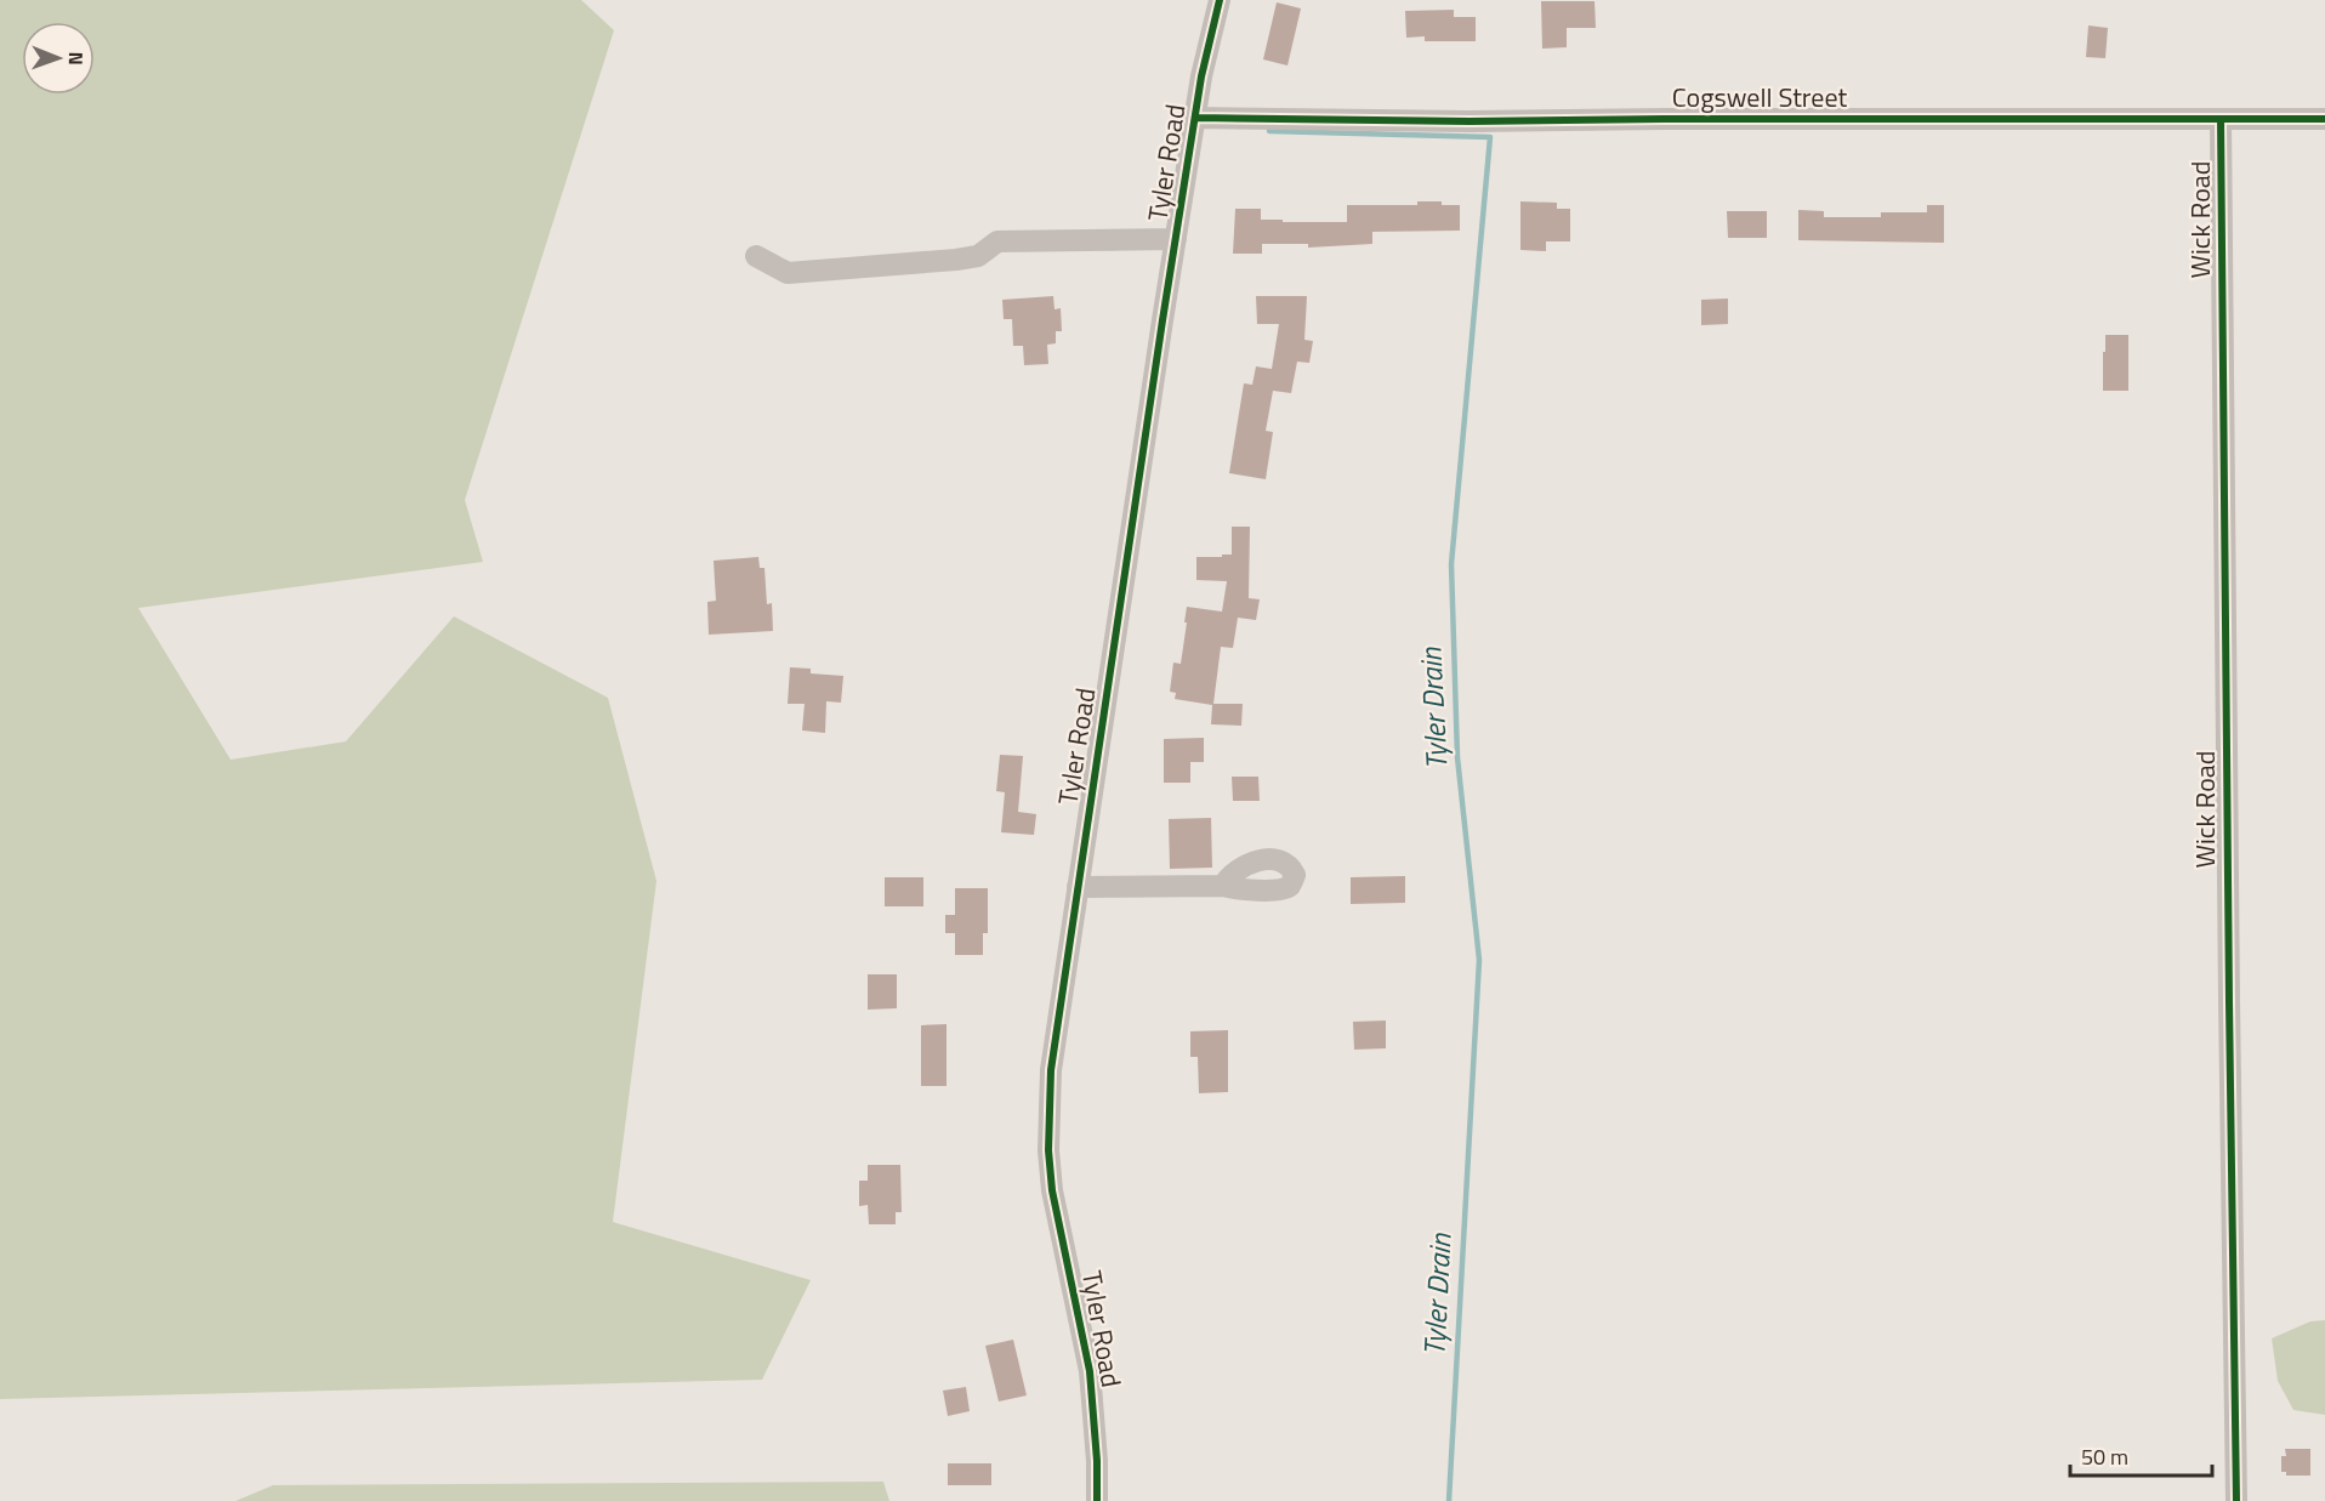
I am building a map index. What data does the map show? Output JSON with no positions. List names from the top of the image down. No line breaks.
{"streets":{"street":["Cogswell Street","Tyler Road","Wick Road"]},"crossings":[["Cogswell Street","Tyler Road"],["Cogswell Street","Wick Road"]],"water":["Tyler Drain"],"scale_bar":"50 m","north":"right"}
